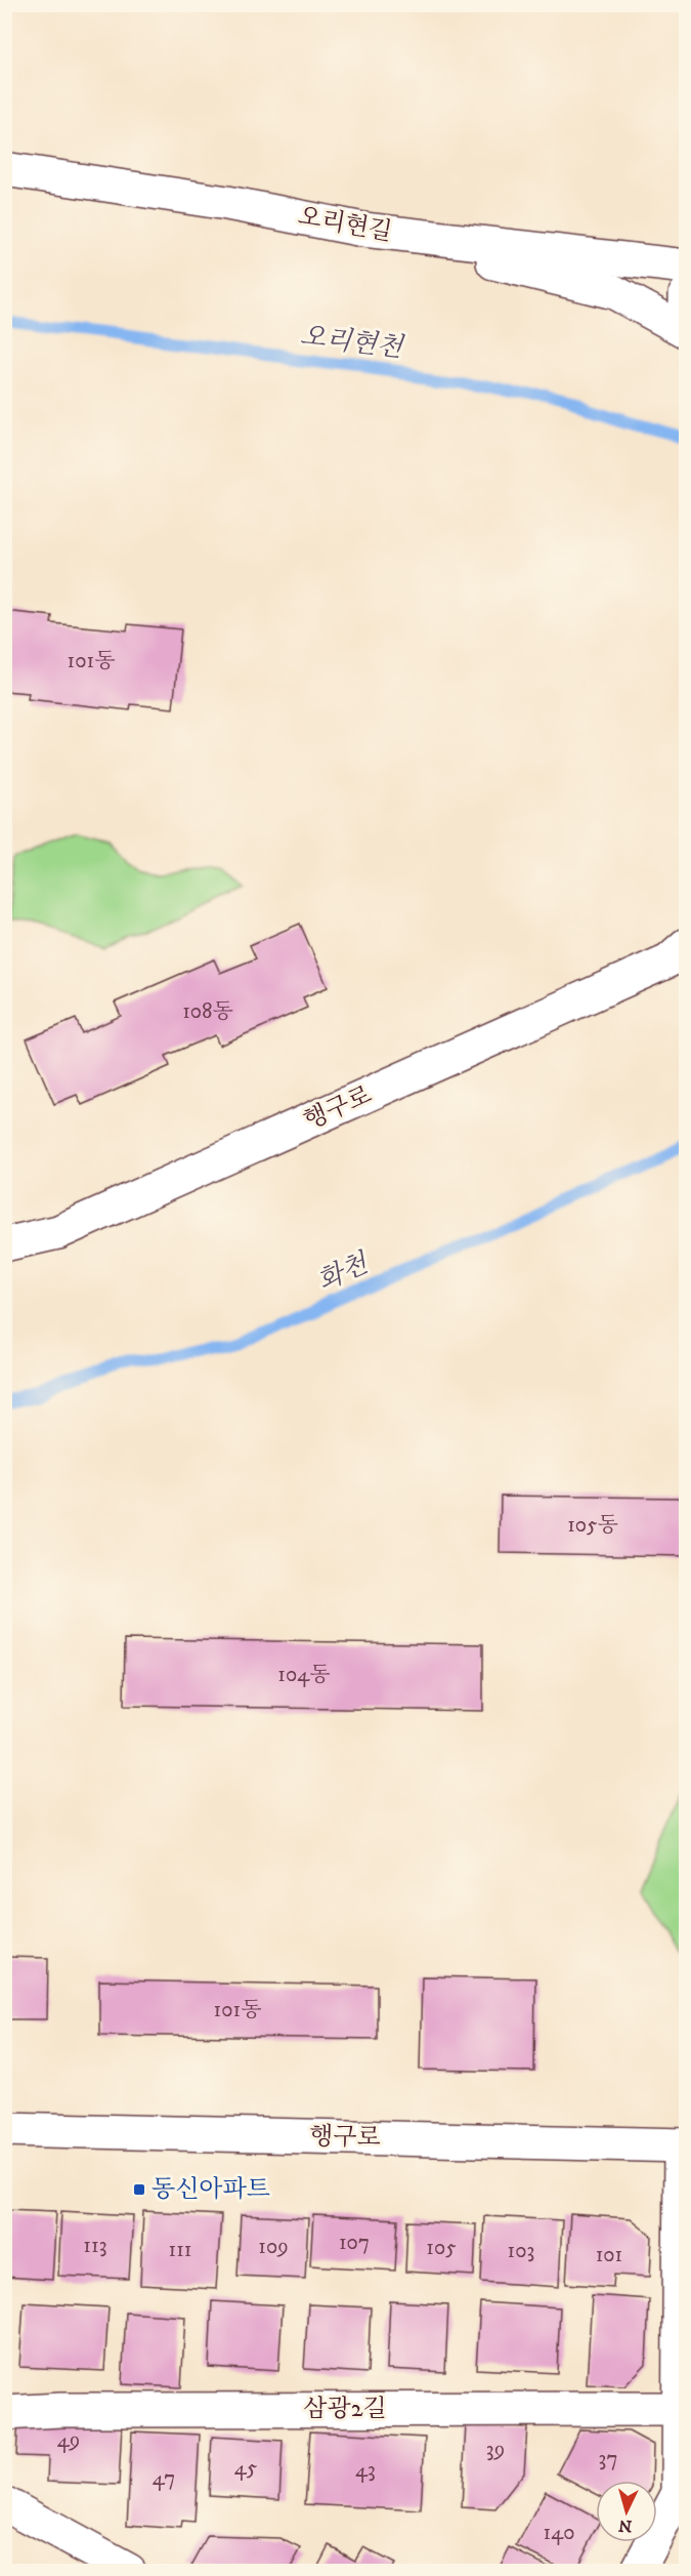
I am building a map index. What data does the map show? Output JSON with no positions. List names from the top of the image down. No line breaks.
{"streets":{"street":["오리현길","행구로","삼광2길"]},"water":["오리현천","화천"],"places":{"transit":["동신아파트"]},"house_numbers":["101동","108동","105동","104동","101동","107","113","109","105","111","103","101","49","39","37","45","43","47","140"],"north":"bottom"}
